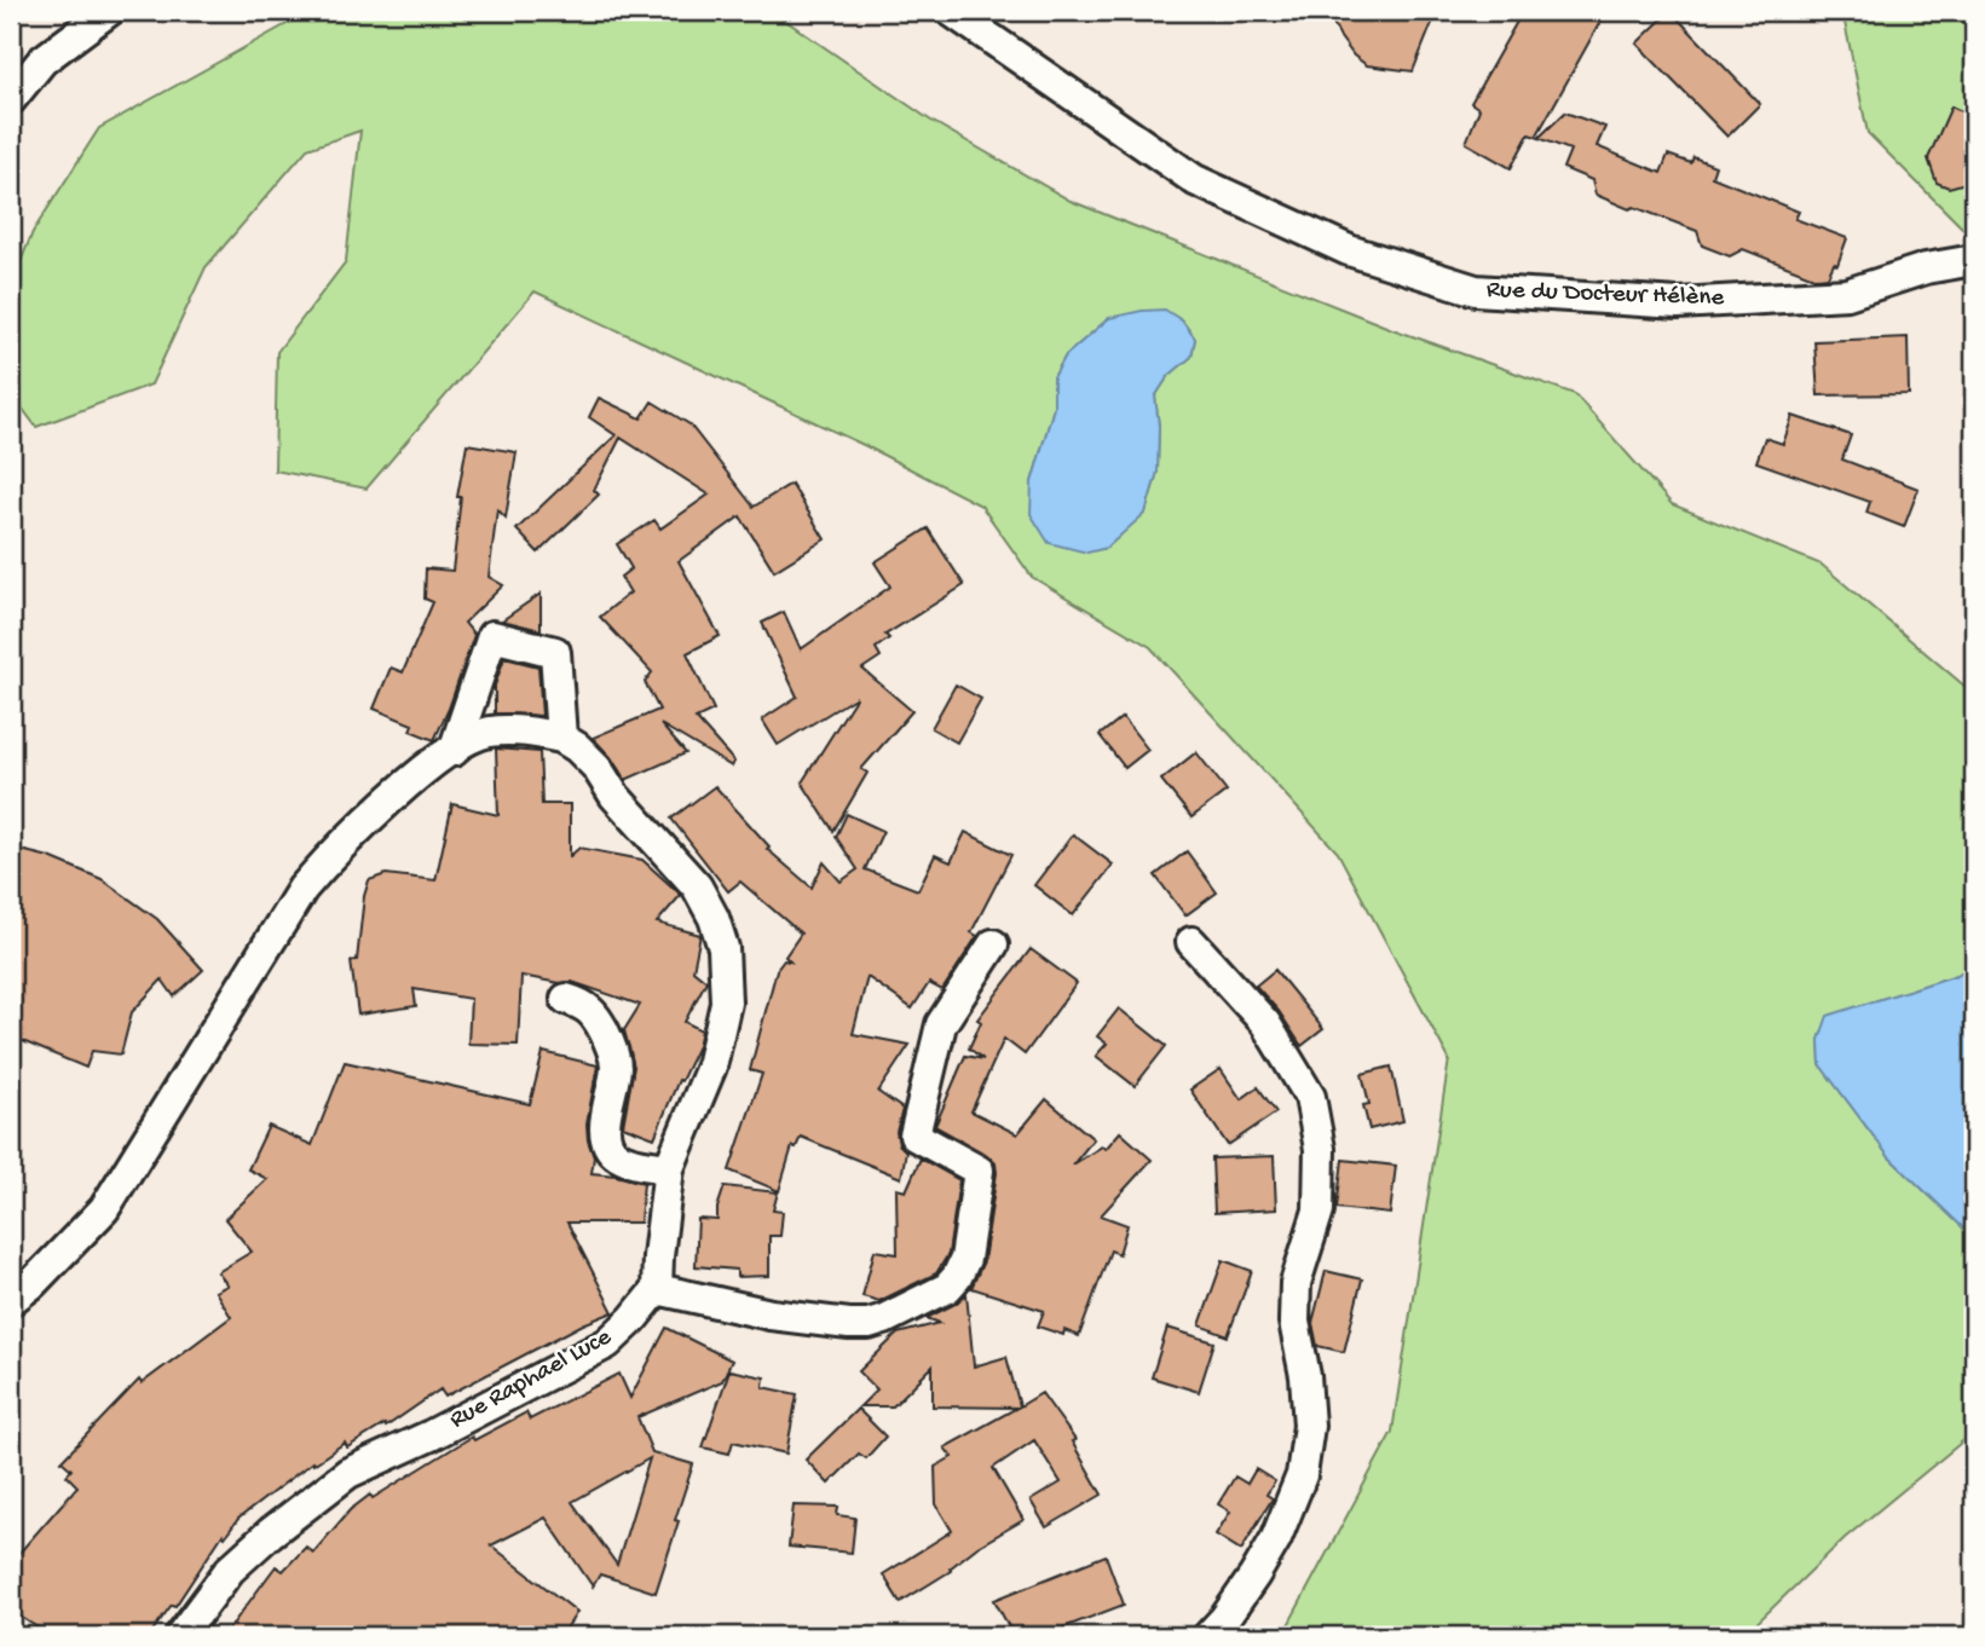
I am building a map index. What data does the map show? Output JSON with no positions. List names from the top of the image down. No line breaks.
{"streets":{"street":["Rue du Docteur Hélène","Rue Raphael Luce"]}}
